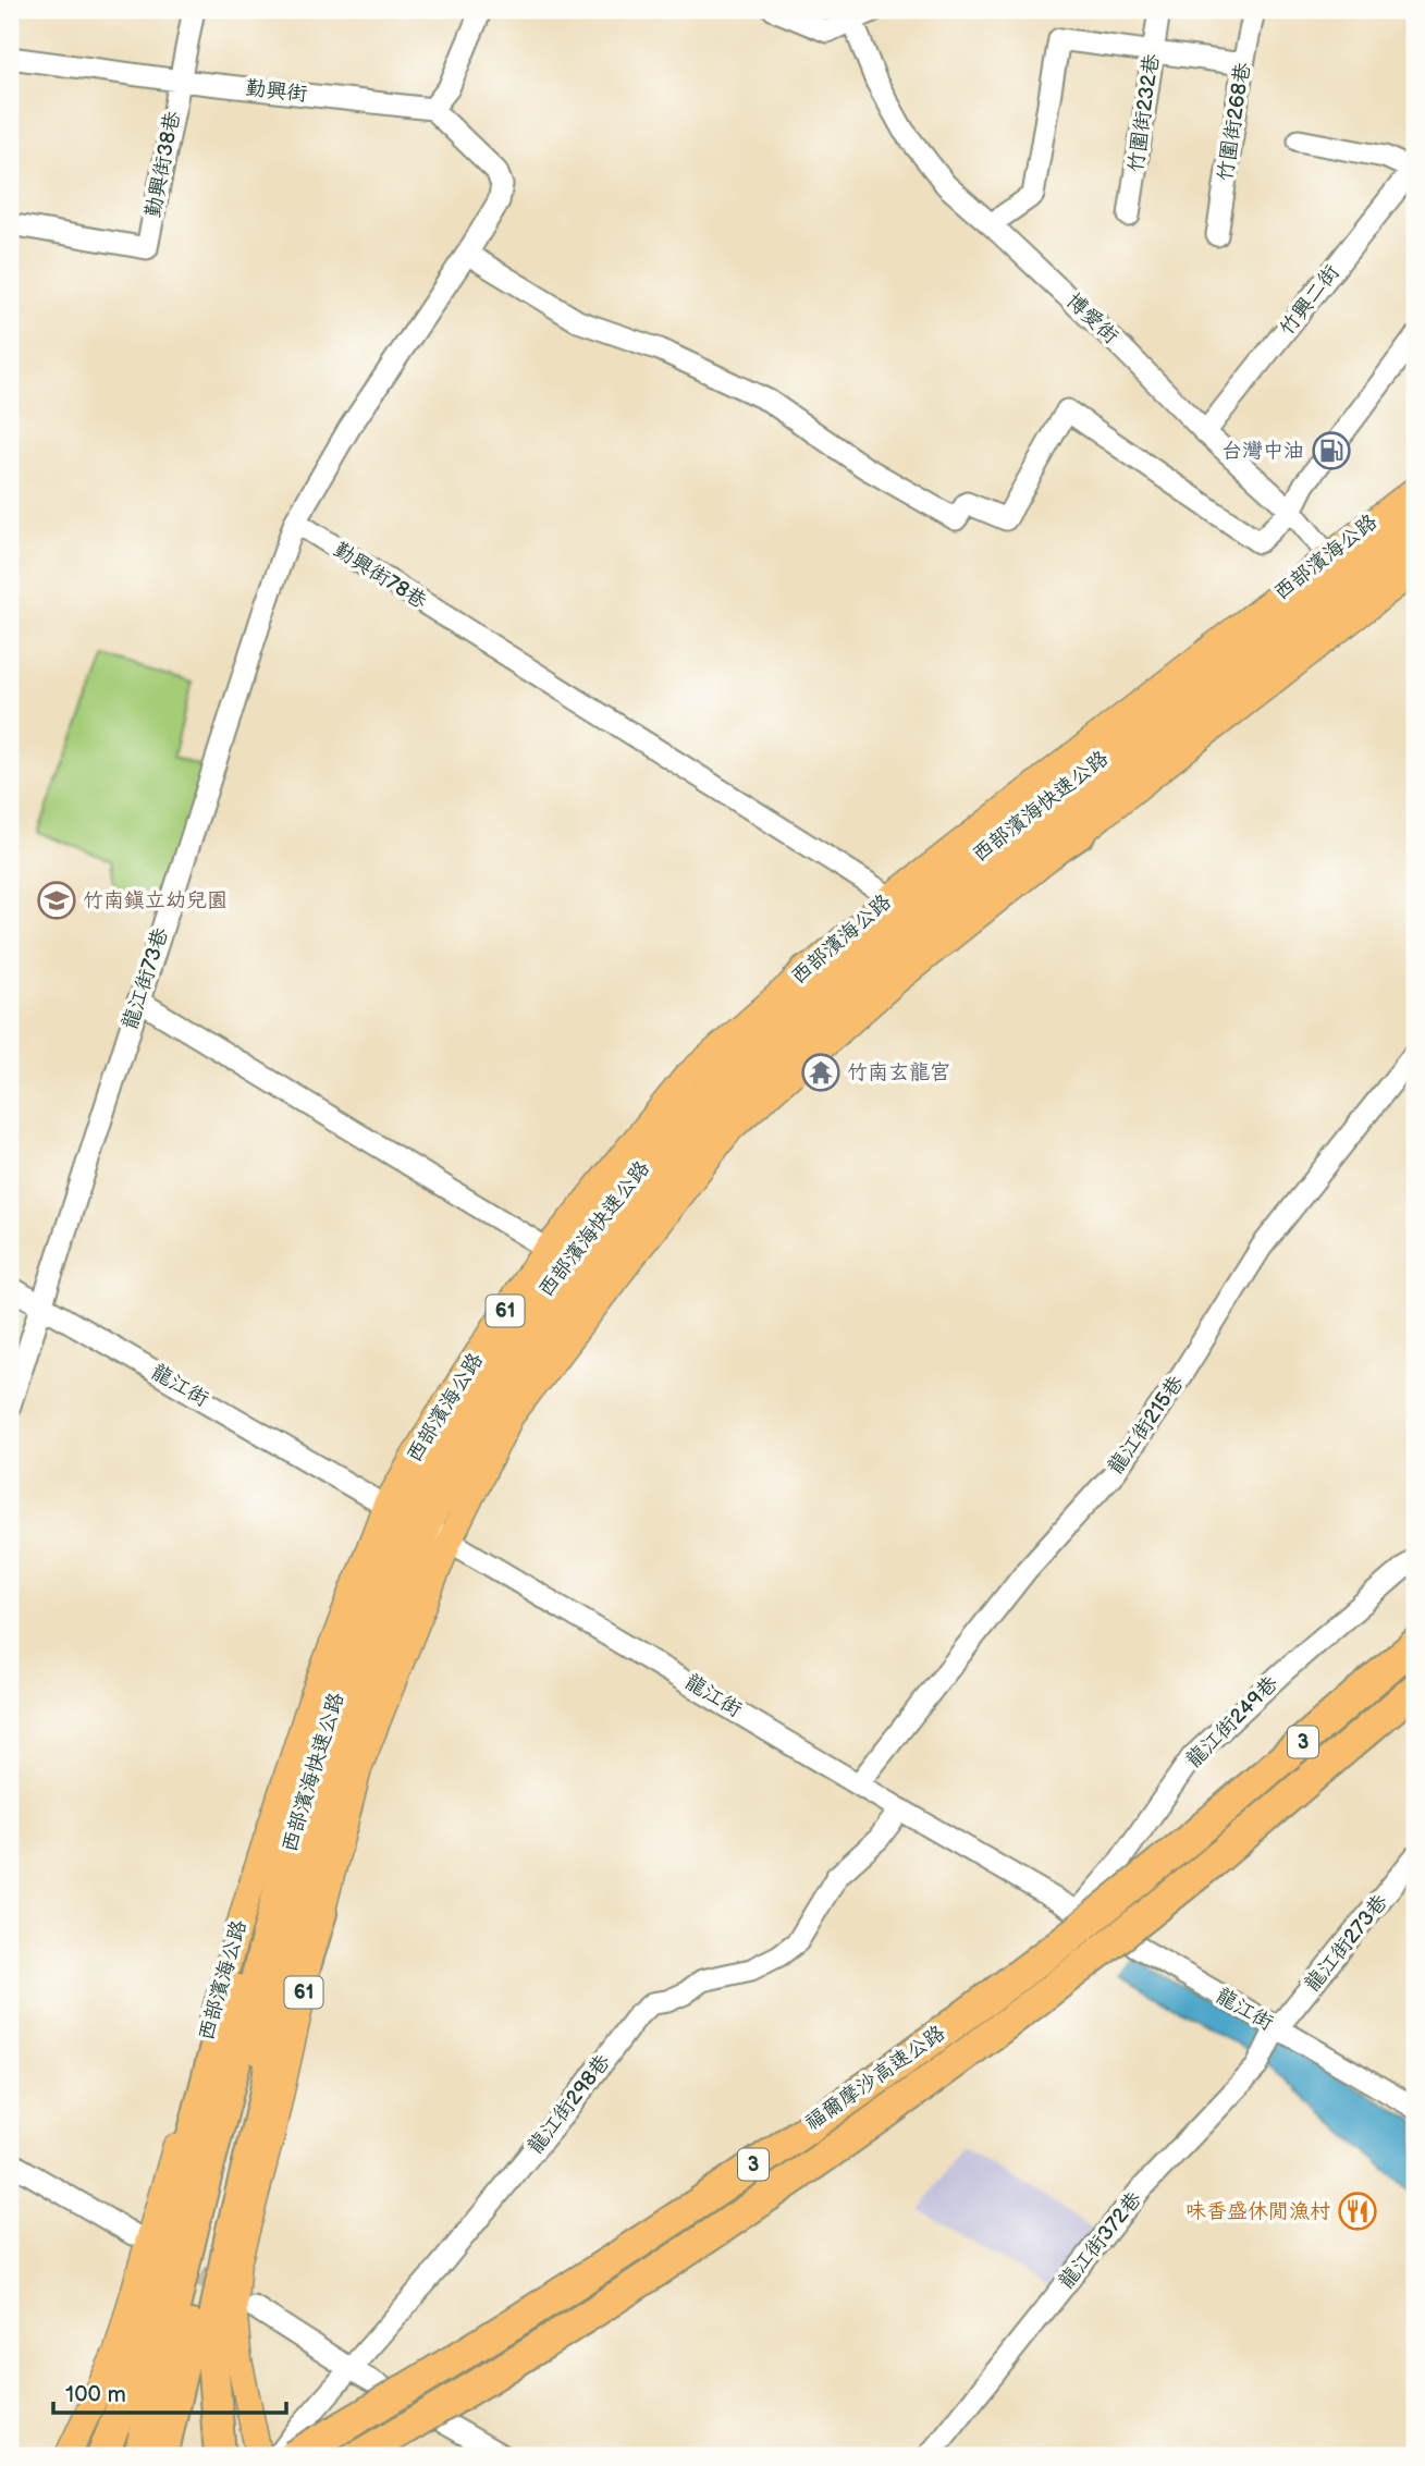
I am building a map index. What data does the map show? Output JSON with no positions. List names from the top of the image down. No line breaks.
{"streets":{"highway":["西部濱海快速公路","61","3","福爾摩沙高速公路"],"main road":["西部濱海公路"],"street":["勤興街","竹圍街232巷","竹圍街268巷","勤興街38巷","竹興二街","博愛街","勤興街78巷","龍江街73巷","龍江街","龍江街215巷","龍江街249巷","龍江街273巷","龍江街298巷","龍江街372巷"]},"crossings":[["勤興街","勤興街38巷"],["竹興二街","博愛街"],["博愛街","西部濱海公路"],["博愛街","西部濱海快速公路"],["西部濱海公路","勤興街78巷"],["西部濱海公路","西部濱海快速公路"],["西部濱海公路","龍江街"],["勤興街78巷","龍江街73巷"],["西部濱海快速公路","龍江街"],["龍江街73巷","龍江街"],["龍江街","龍江街215巷"],["龍江街","龍江街249巷"],["龍江街","龍江街273巷"],["龍江街","龍江街298巷"],["龍江街","龍江街372巷"],["龍江街273巷","龍江街372巷"]],"places":{"fuel station":["台灣中油"],"school or university":["竹南鎮立幼兒園"],"temple":["竹南玄龍宮"],"restaurant":["味香盛休閒漁村"]},"scale_bar":"100 m"}
